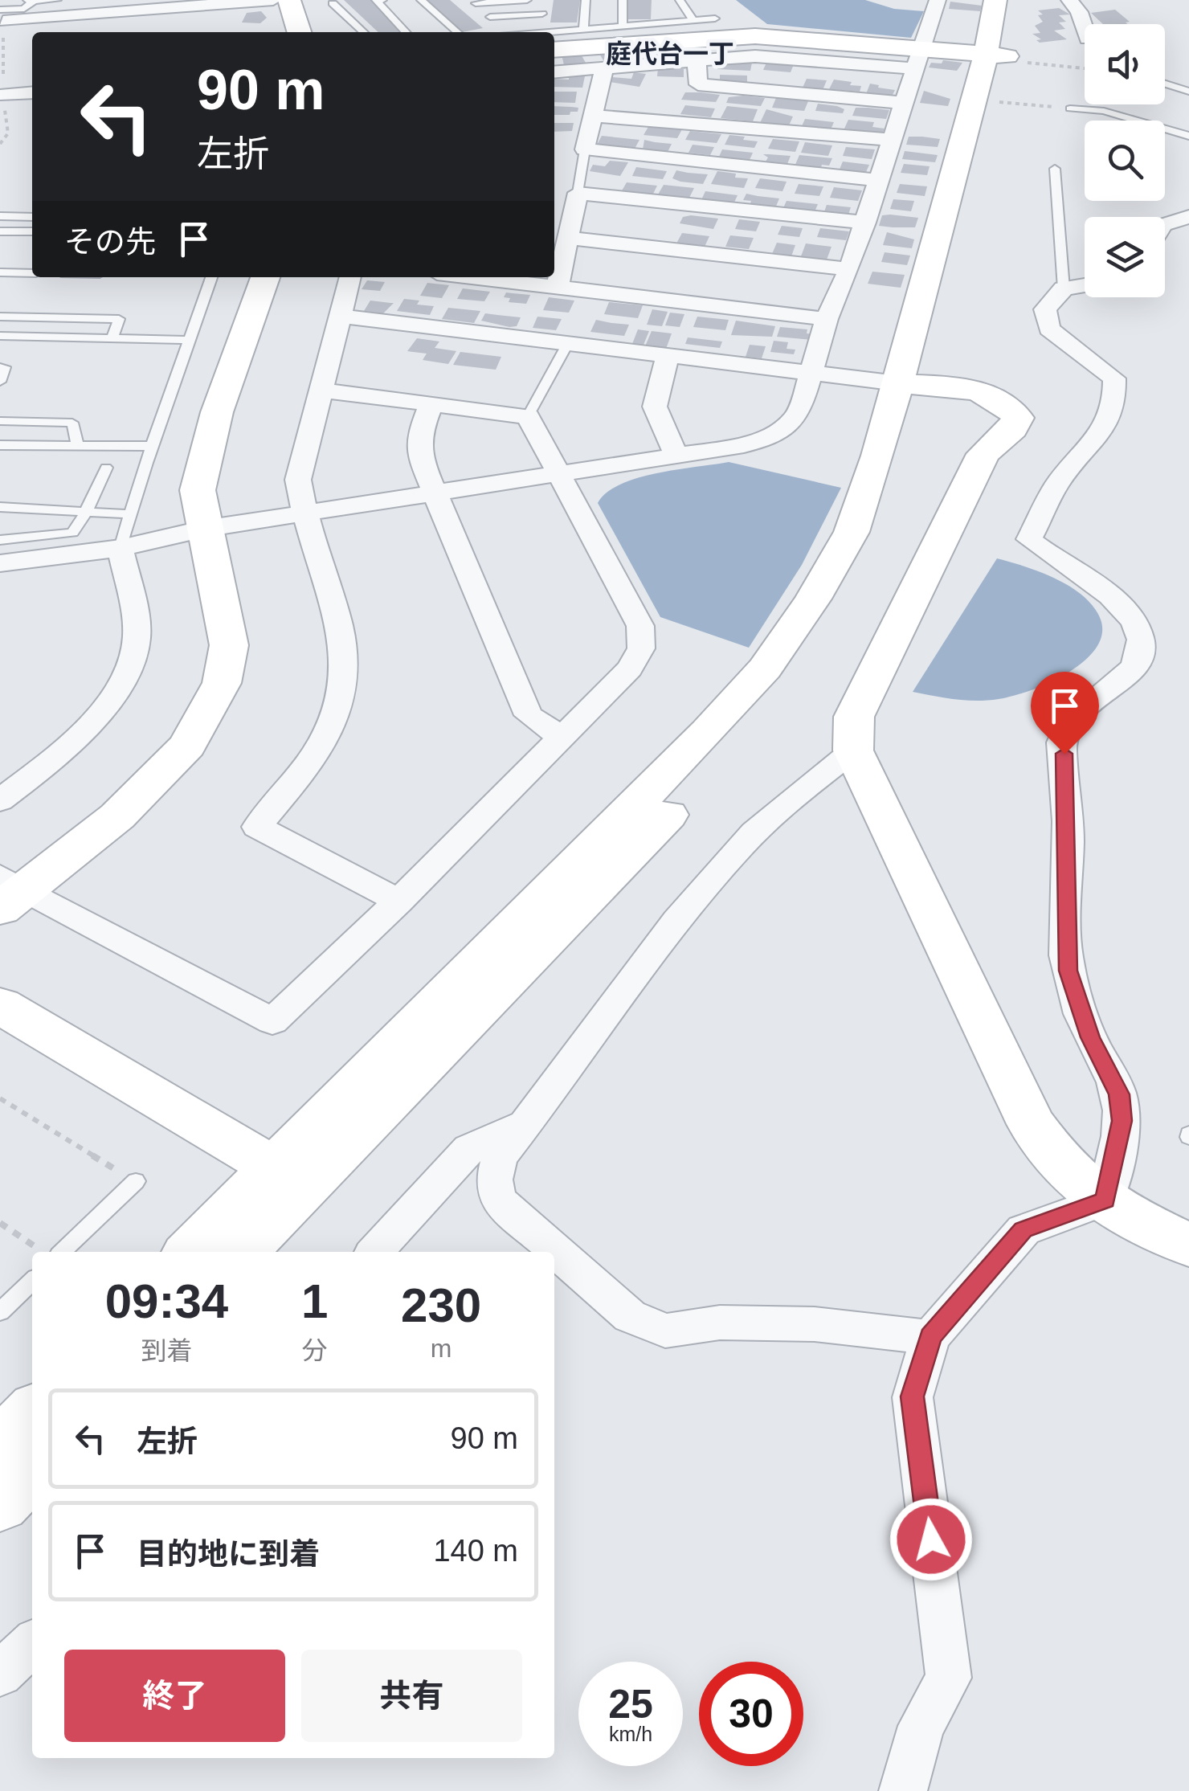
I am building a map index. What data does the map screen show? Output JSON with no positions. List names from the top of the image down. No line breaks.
{"districts":["庭代台一丁"],"page":{"turn":["90 m","左折"],"then":"その先","eta":["09:34","到着","1","分","230","m"],"list":[{"name":"左折","value":"90 m"},{"name":"目的地に到着","value":"140 m"}],"buttons":["終了","共有"],"speed":"25 km/h","limit":"30"}}
